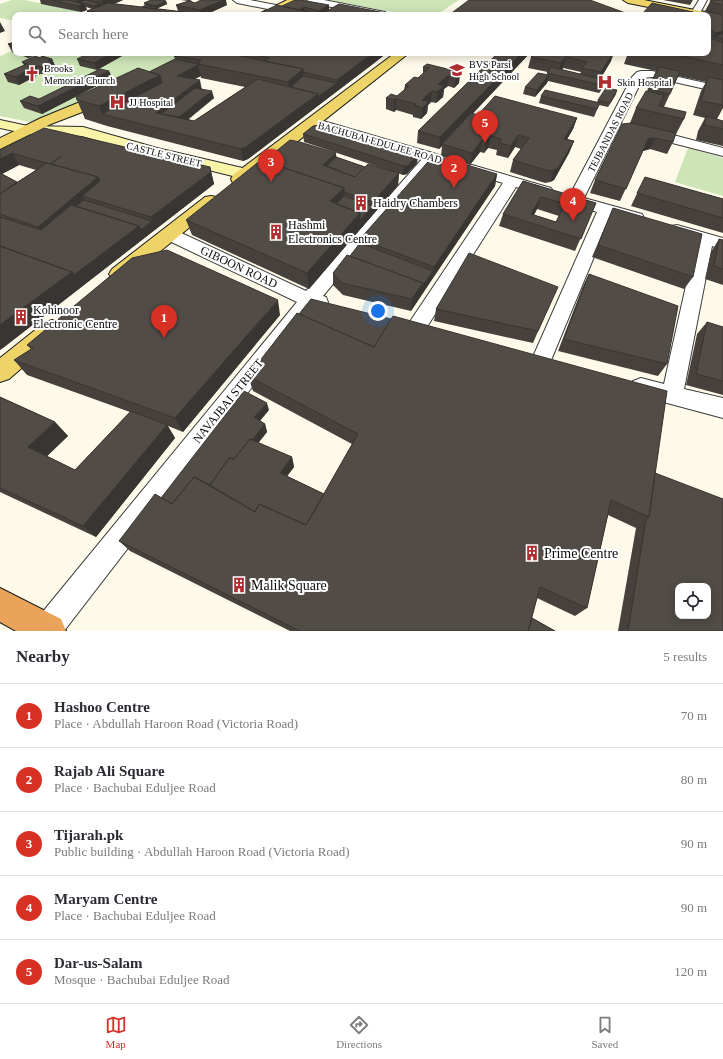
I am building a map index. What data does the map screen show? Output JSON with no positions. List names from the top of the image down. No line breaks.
{"streets":{"street":["TEJBANDAS ROAD","BACHUBAI EDULJEE ROAD","CASTLE STREET","GIBOON ROAD","NAVAJBAI STREET"]},"crossings":[["TEJBANDAS ROAD","BACHUBAI EDULJEE ROAD"],["BACHUBAI EDULJEE ROAD","NAVAJBAI STREET"],["GIBOON ROAD","NAVAJBAI STREET"]],"places":{"school or university":["BVS Parsi High School"],"church":["Brooks Memorial Church"],"hospital":["Skin Hospital","JJ Hospital"],"building":["Haidry Chambers","Hashmi Electronics Centre","Kohinoor Electronic Centre","Prime Centre","Malik Square"]},"page":{"search":"Search here","pins":["5","3","2","4","1"],"heading":["Nearby","5 results"],"list":[{"mark":"1","name":"Hashoo Centre","note":"Place · Abdullah Haroon Road (Victoria Road)","value":"70 m"},{"mark":"2","name":"Rajab Ali Square","note":"Place · Bachubai Eduljee Road","value":"80 m"},{"mark":"3","name":"Tijarah.pk","note":"Public building · Abdullah Haroon Road (Victoria Road)","value":"90 m"},{"mark":"4","name":"Maryam Centre","note":"Place · Bachubai Eduljee Road","value":"90 m"},{"mark":"5","name":"Dar-us-Salam","note":"Mosque · Bachubai Eduljee Road","value":"120 m"}],"nav":["Map","Directions","Saved"]}}
